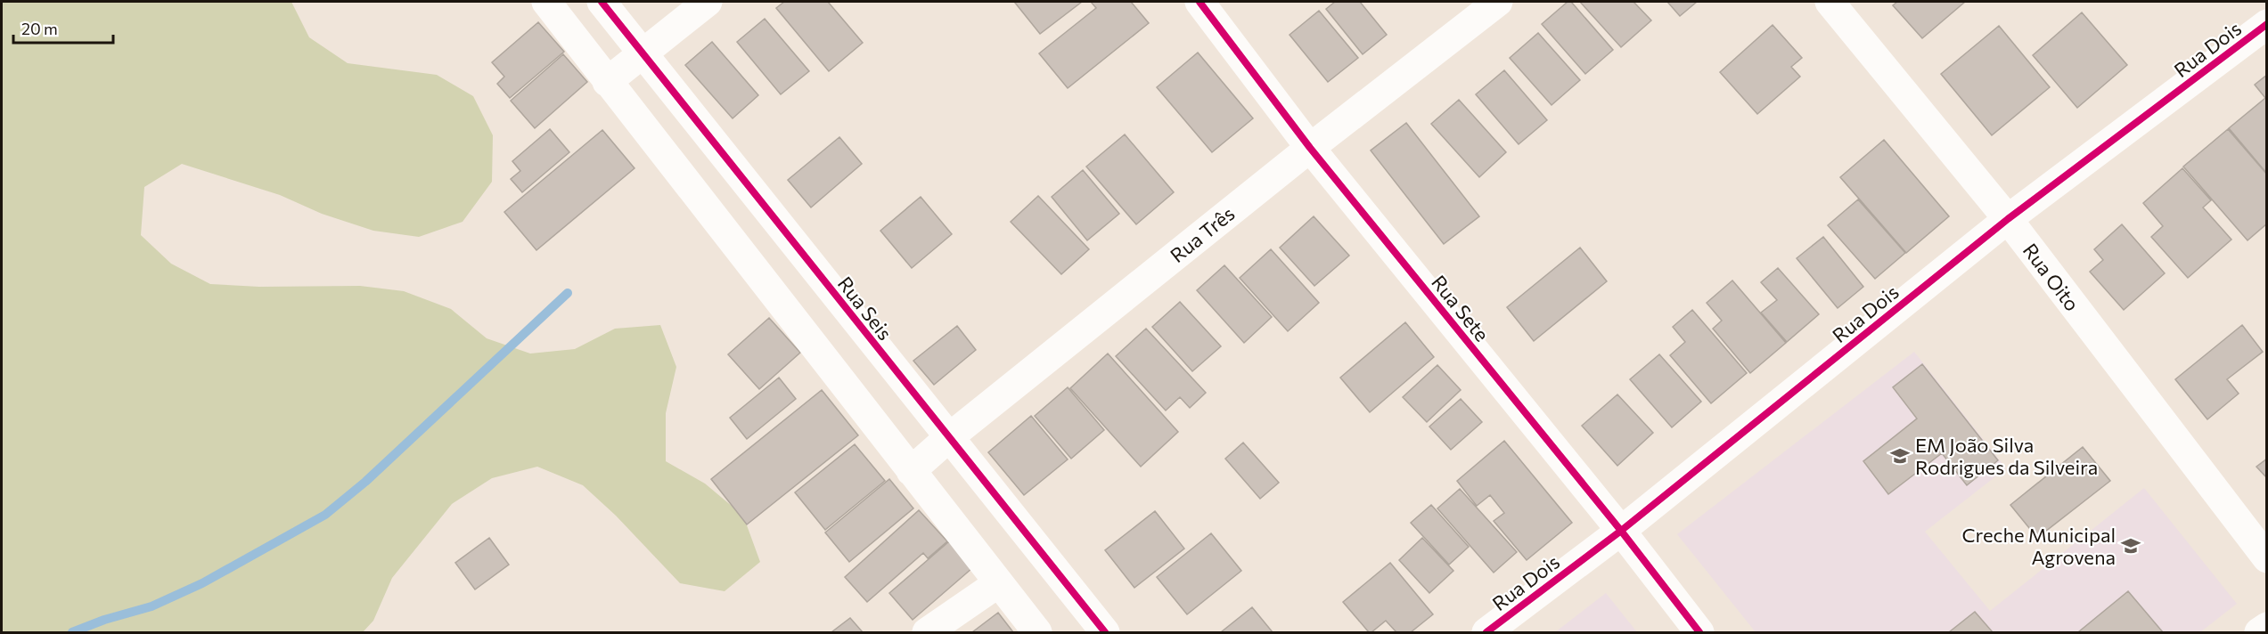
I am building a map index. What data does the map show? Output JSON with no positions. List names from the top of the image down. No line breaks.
{"streets":{"street":["Rua Dois","Rua Três","Rua Oito","Rua Seis","Rua Sete"]},"crossings":[["Rua Dois","Rua Oito"],["Rua Dois","Rua Sete"],["Rua Três","Rua Seis"],["Rua Três","Rua Sete"]],"places":{"school or university":["EM João Silva Rodrigues da Silveira","Creche Municipal Agrovena"]},"scale_bar":"20 m"}
